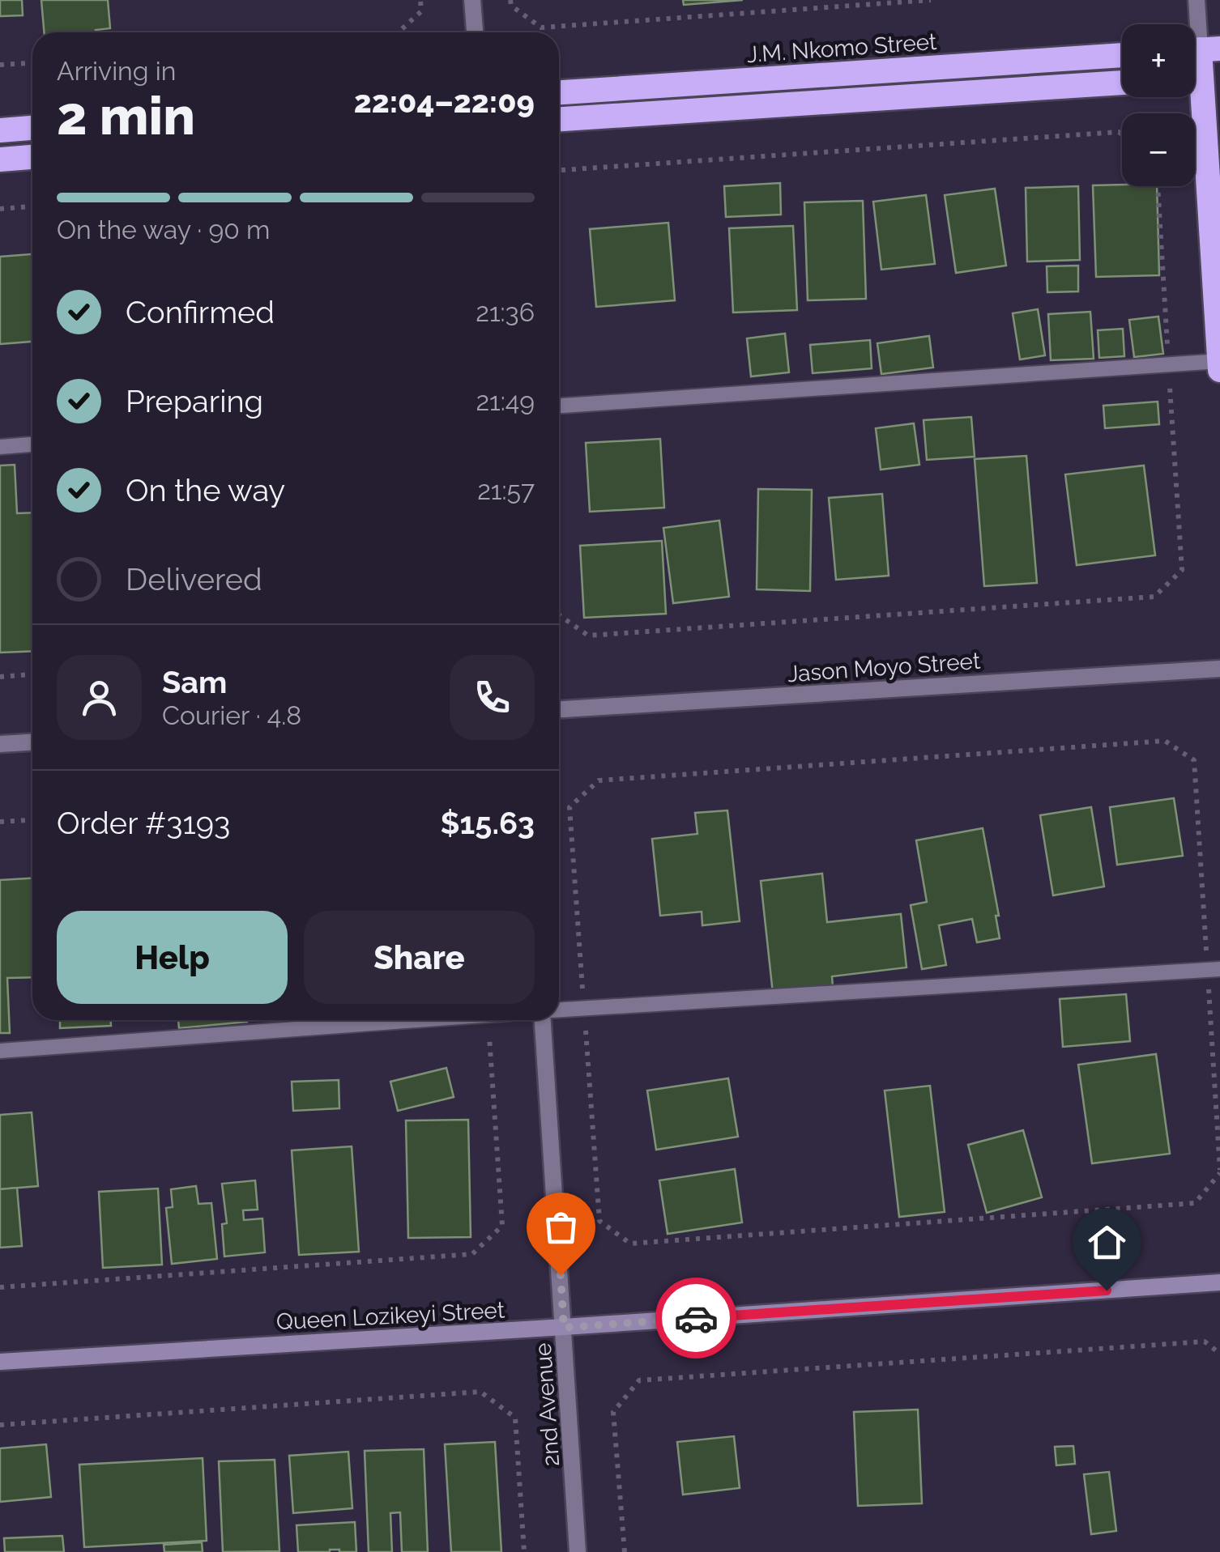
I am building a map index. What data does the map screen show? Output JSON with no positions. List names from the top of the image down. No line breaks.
{"streets":{"highway":["J.M. Nkomo Street"],"street":["Jason Moyo Street","Queen Lozikeyi Street","2nd Avenue"]},"crossings":[["Queen Lozikeyi Street","2nd Avenue"]],"page":{"map_buttons":["+","−"],"heading":["2 min","Arriving in","22:04–22:09"],"panel":["Sam","Courier · 4.8","Order #3193","$15.63"],"bar":"On the way · 90 m","list":[["Confirmed","21:36"],["Preparing","21:49"],["On the way","21:57"],"Delivered"],"buttons":["Help","Share"]}}
